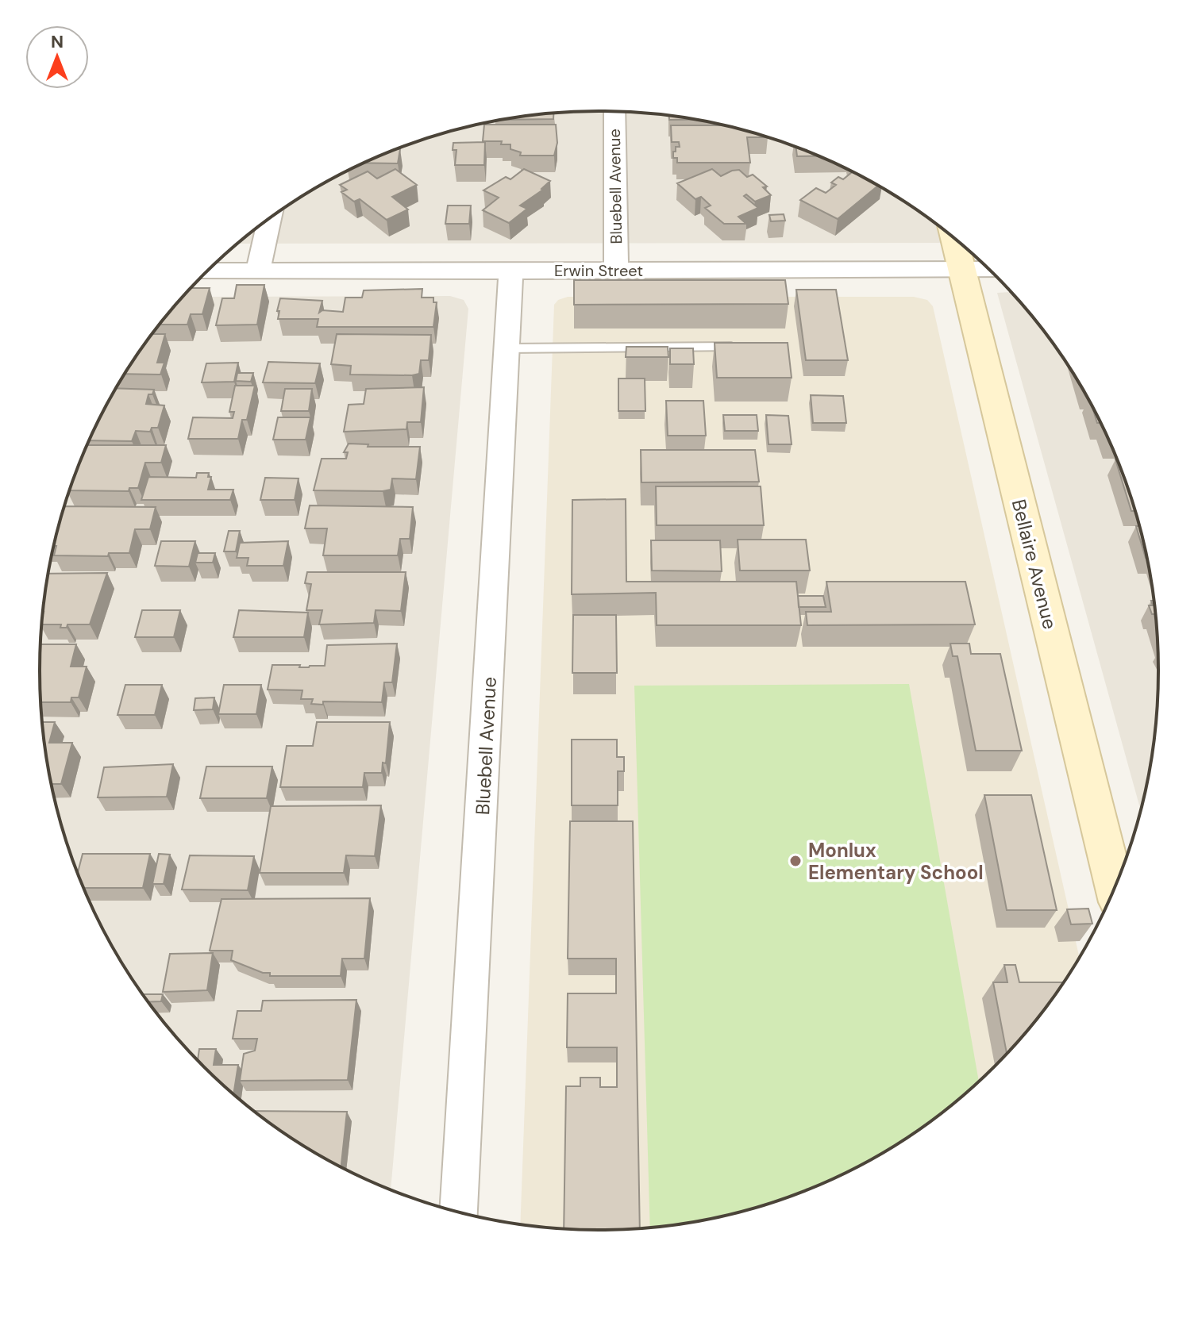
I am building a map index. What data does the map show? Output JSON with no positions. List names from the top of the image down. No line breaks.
{"streets":{"street":["Bluebell Avenue","Erwin Street","Bellaire Avenue"]},"crossings":[["Bluebell Avenue","Erwin Street"],["Erwin Street","Bellaire Avenue"]],"places":["Monlux Elementary School"],"north":"top"}
